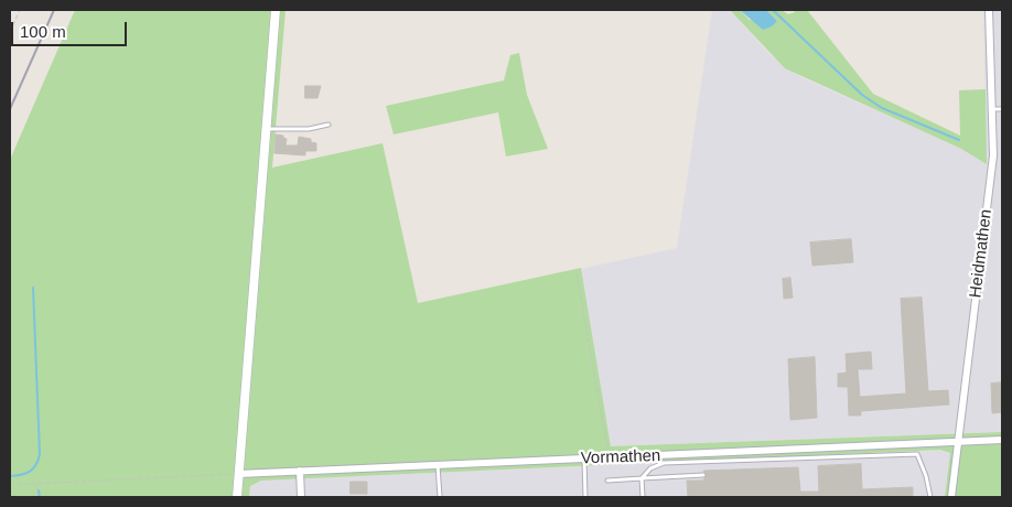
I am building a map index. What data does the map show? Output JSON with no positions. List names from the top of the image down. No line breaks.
{"streets":{"street":["Heidmathen","Vormathen"]},"crossings":[["Heidmathen","Vormathen"]],"scale_bar":"100 m"}
